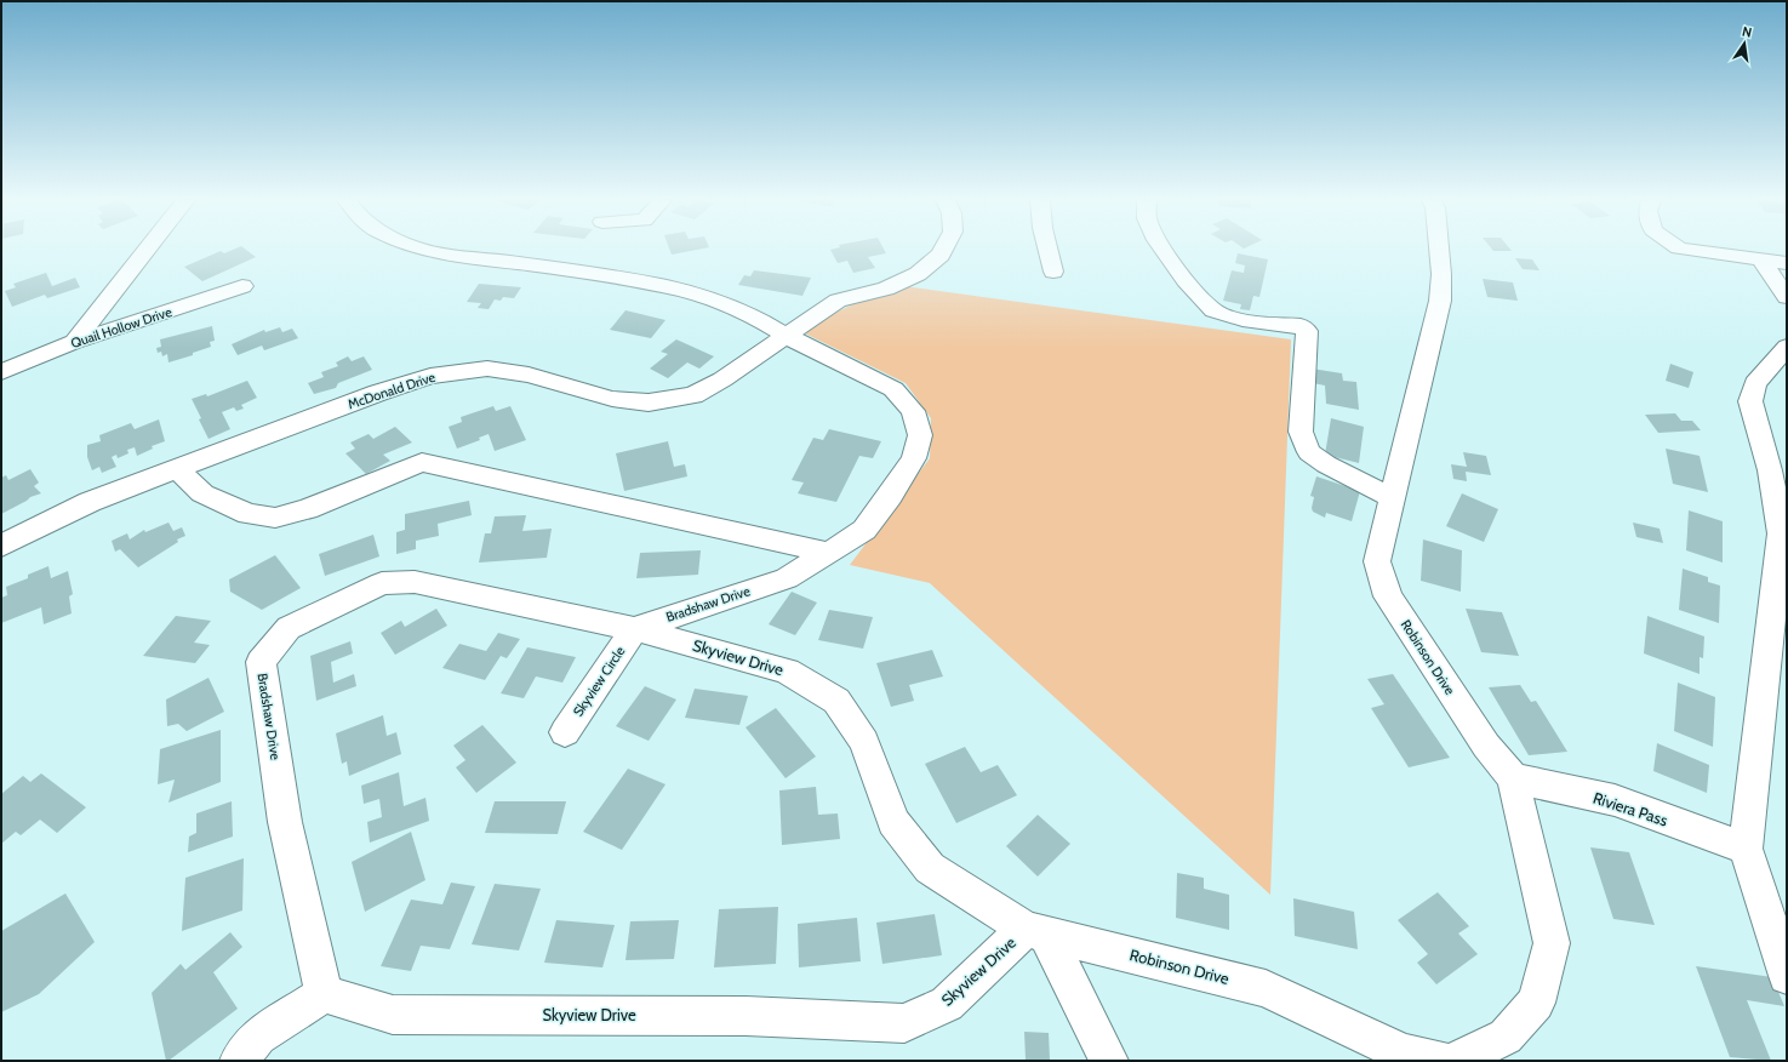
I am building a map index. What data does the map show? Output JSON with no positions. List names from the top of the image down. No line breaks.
{"streets":{"street":["Quail Hollow Drive","McDonald Drive","Bradshaw Drive","Skyview Drive","Robinson Drive","Skyview Circle","Riviera Pass"]},"crossings":[["McDonald Drive","Bradshaw Drive"],["Bradshaw Drive","Skyview Drive"],["Bradshaw Drive","Skyview Circle"],["Skyview Drive","Robinson Drive"],["Skyview Drive","Skyview Circle"],["Robinson Drive","Riviera Pass"]],"north":"top"}
